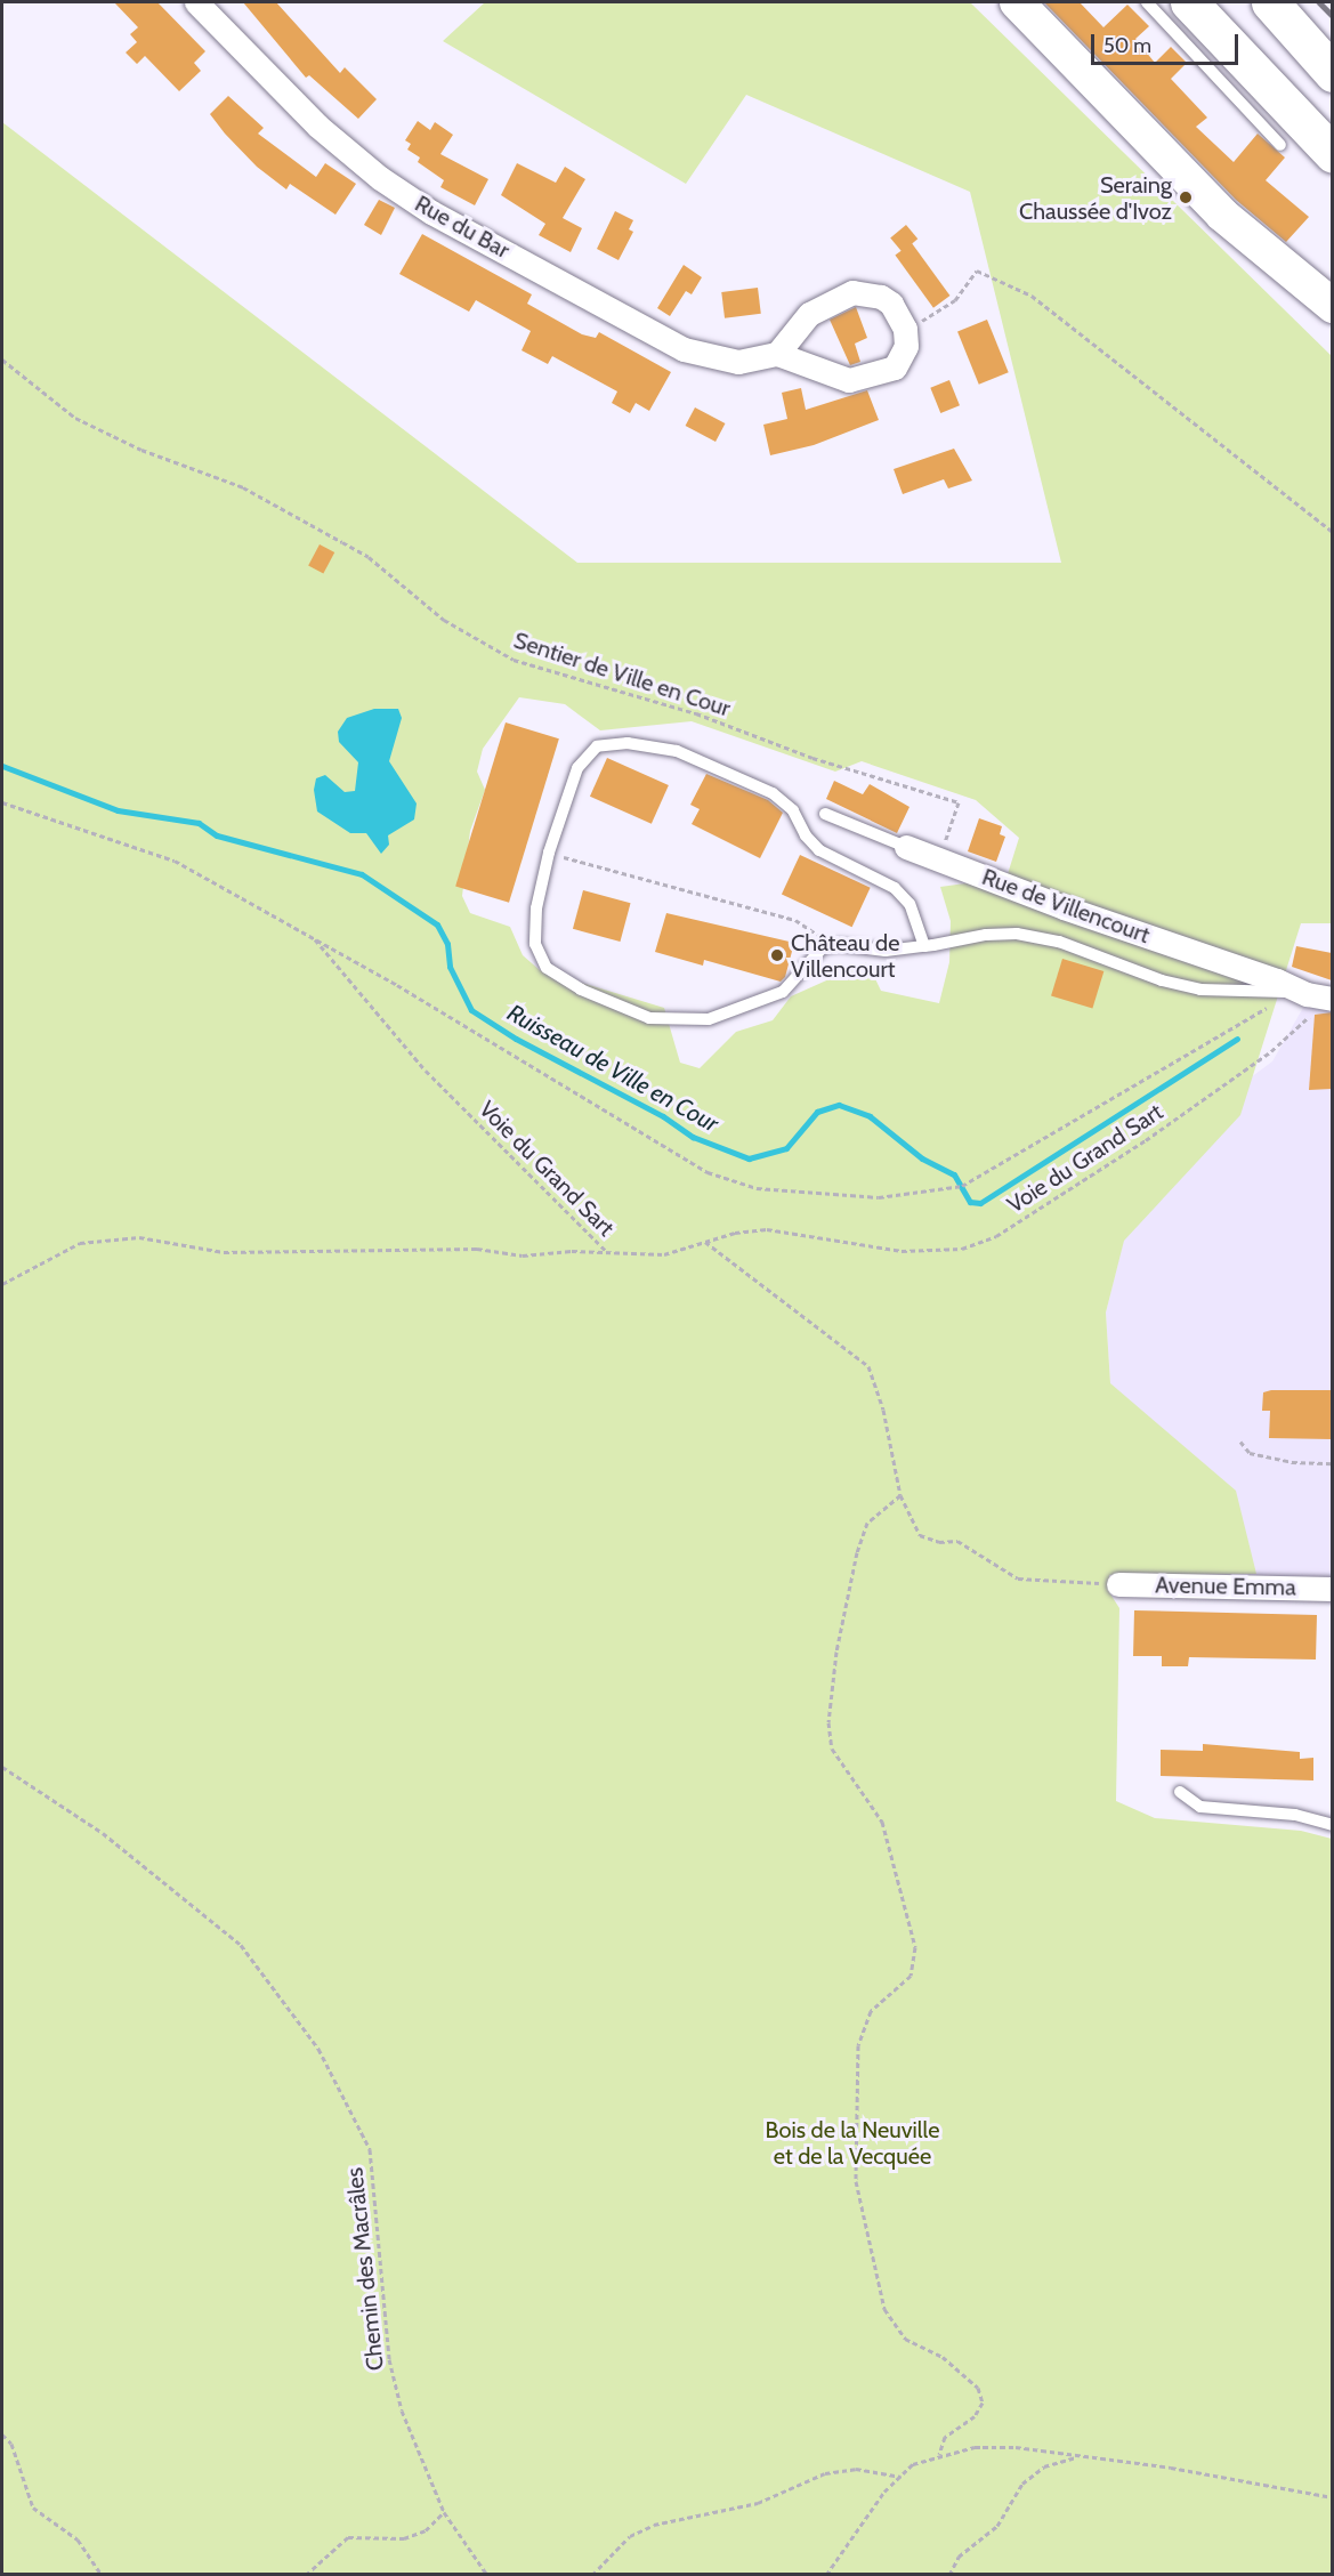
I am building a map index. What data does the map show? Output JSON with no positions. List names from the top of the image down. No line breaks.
{"streets":{"street":["Rue du Bar","Rue de Villencourt","Avenue Emma"],"path":["Sentier de Ville en Cour","Voie du Grand Sart","Chemin des Macrâles"]},"crossings":[["Sentier de Ville en Cour","Rue de Villencourt"],["Rue de Villencourt","Voie du Grand Sart"]],"water":["Ruisseau de Ville en Cour"],"parks":["Bois de la Neuville et de la Vecquée"],"places":["Seraing Chaussée d'Ivoz","Château de Villencourt"],"scale_bar":"50 m"}
